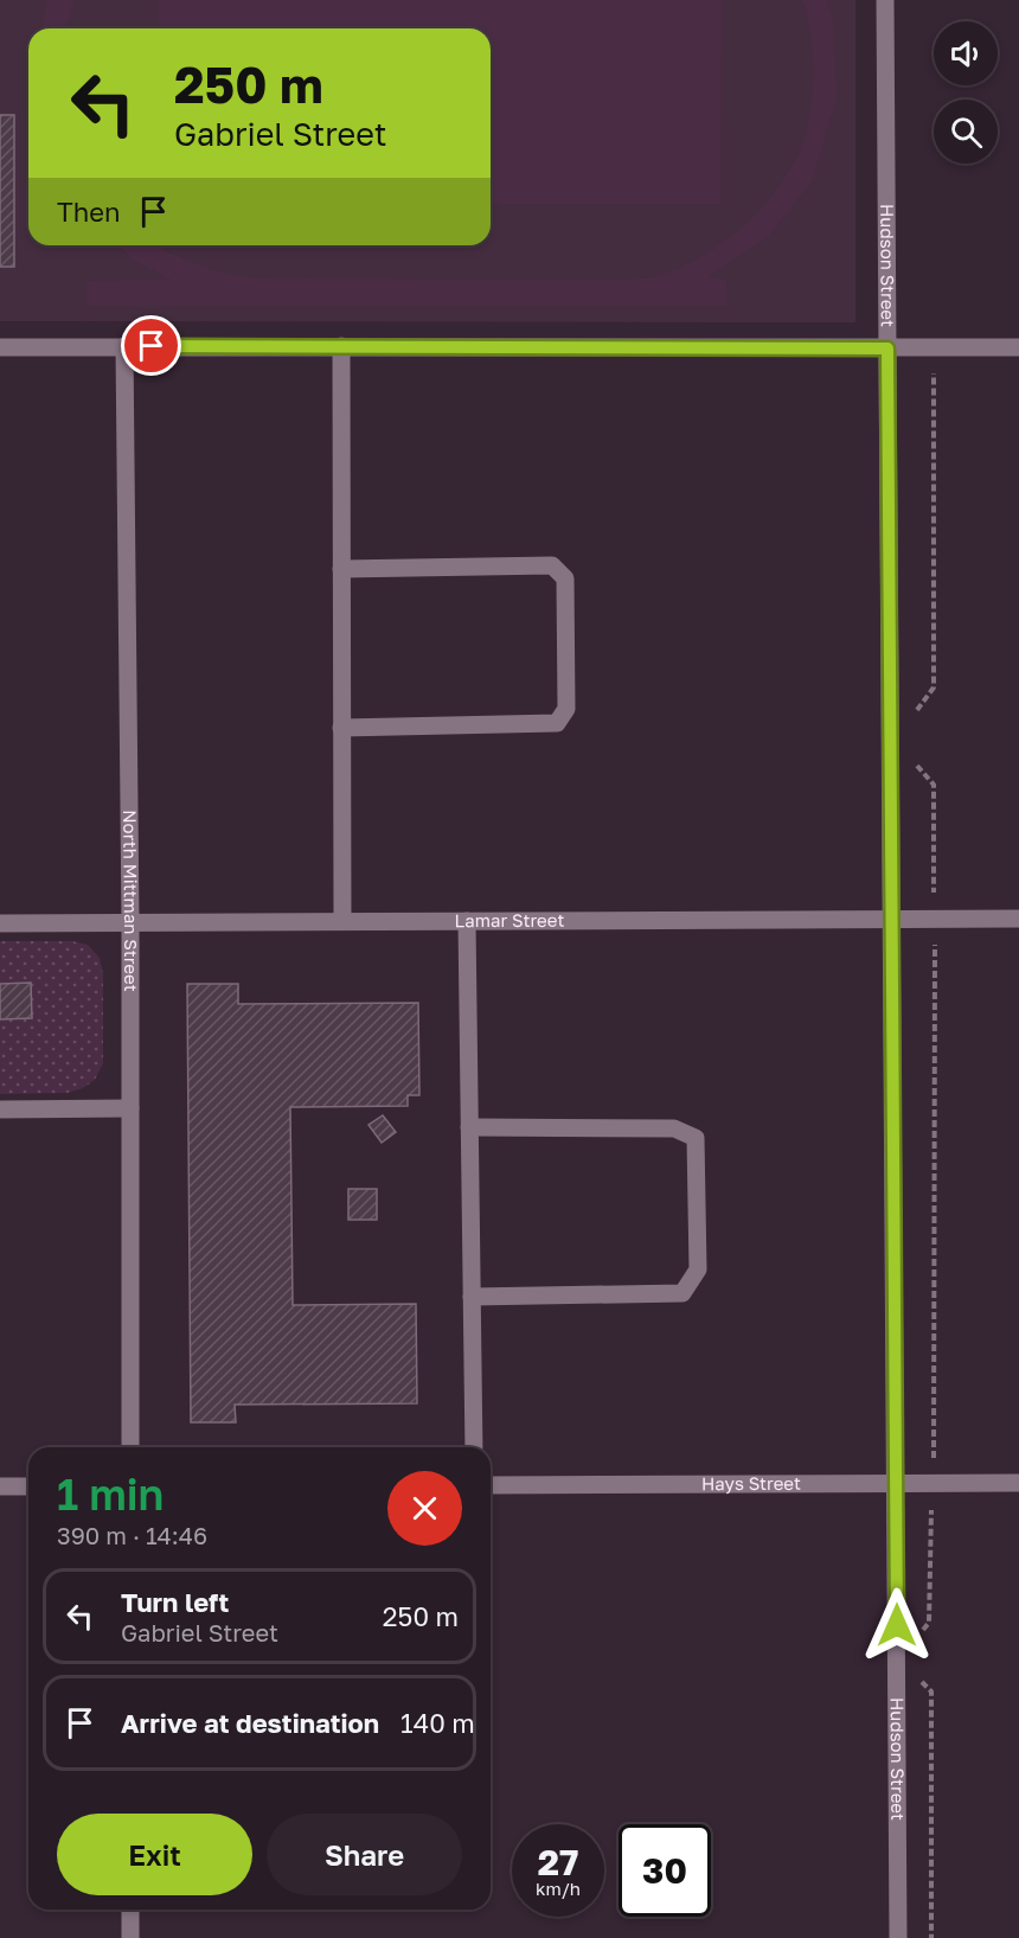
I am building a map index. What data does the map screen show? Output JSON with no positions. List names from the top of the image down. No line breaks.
{"streets":{"street":["Hudson Street","North Mittman Street","Lamar Street","Hays Street"]},"crossings":[["Hudson Street","Lamar Street"],["Hudson Street","Hays Street"],["North Mittman Street","Lamar Street"]],"page":{"turn":["250 m","Gabriel Street"],"then":"Then","heading":["1 min","390 m · 14:46"],"list":[{"name":"Turn left","note":"Gabriel Street","value":"250 m"},{"name":"Arrive at destination","value":"140 m"}],"buttons":["Exit","Share"],"speed":"27 km/h","limit":"30"}}
